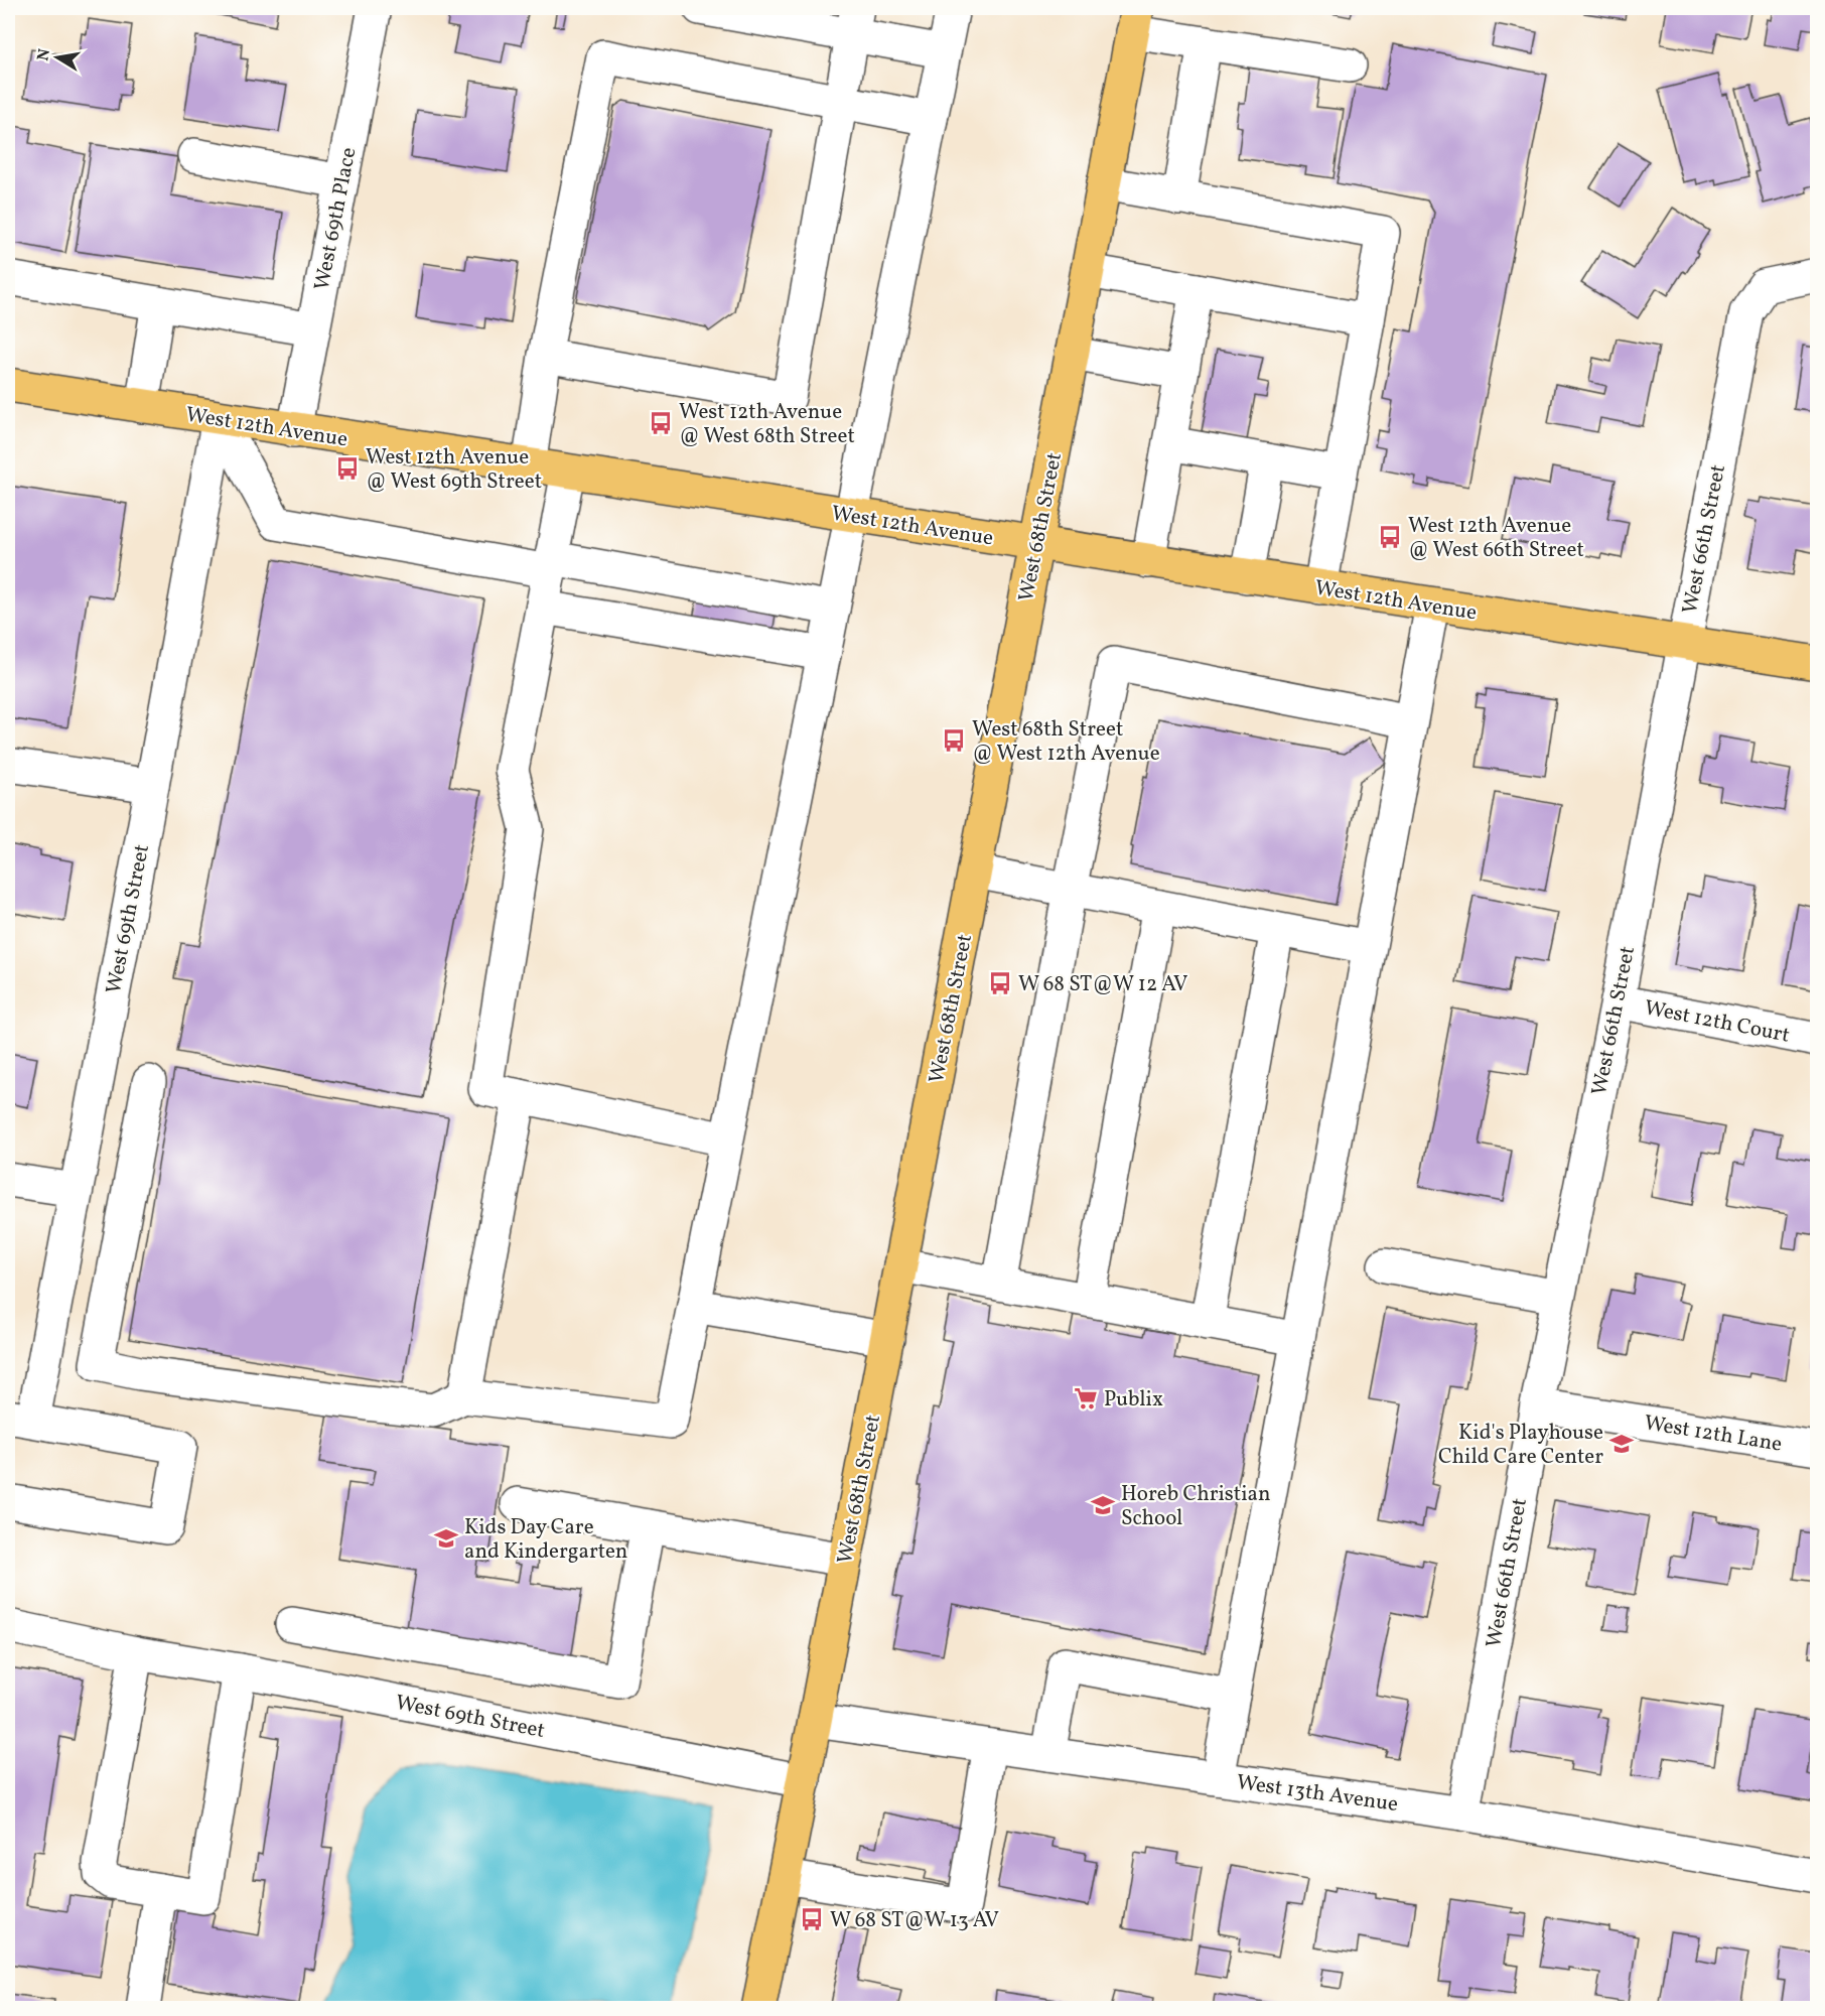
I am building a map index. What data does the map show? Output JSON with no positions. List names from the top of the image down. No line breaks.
{"streets":{"main road":["West 12th Avenue","West 68th Street"],"street":["West 69th Place","West 66th Street","West 69th Street","West 12th Court","West 12th Lane","West 13th Avenue"]},"crossings":[["West 69th Place","West 12th Avenue"],["West 12th Avenue","West 68th Street"],["West 12th Avenue","West 66th Street"],["West 12th Avenue","West 69th Street"],["West 68th Street","West 69th Street"],["West 68th Street","West 13th Avenue"],["West 66th Street","West 12th Court"],["West 66th Street","West 12th Lane"],["West 66th Street","West 13th Avenue"]],"places":{"bus stop":["West 12th Avenue @ West 68th Street","West 12th Avenue @ West 69th Street","West 12th Avenue @ West 66th Street","West 68th Street @ West 12th Avenue","W 68 ST@W 12 AV","W 68 ST@W 13 AV"],"supermarket":["Publix"],"school or university":["Kid's Playhouse Child Care Center","Horeb Christian School","Kids Day Care and Kindergarten"]},"north":"left"}
